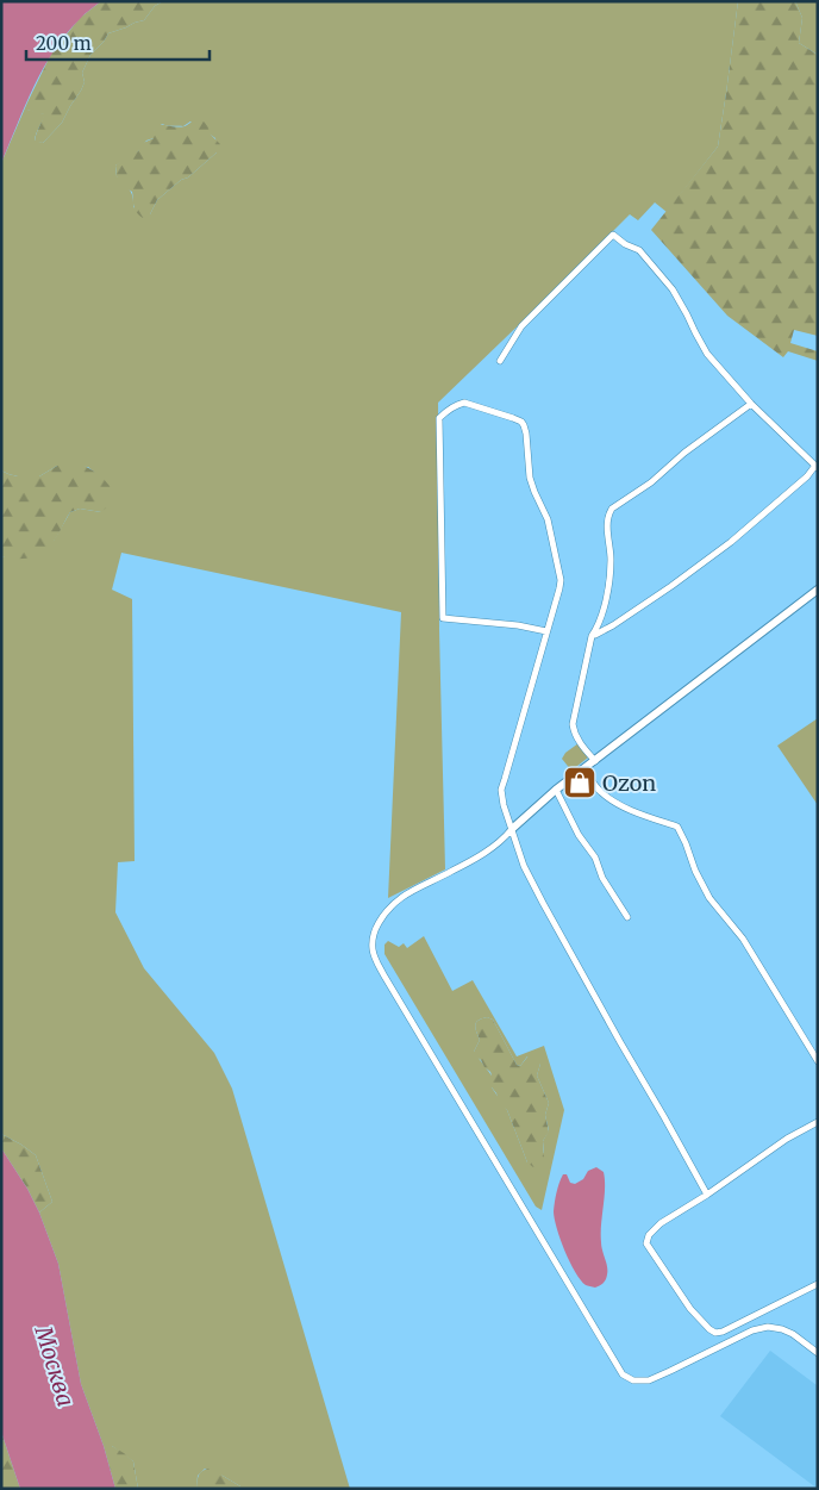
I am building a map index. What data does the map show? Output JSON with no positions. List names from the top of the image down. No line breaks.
{"water":["Москва"],"places":{"shop":["Ozon"]},"scale_bar":"200 m"}
